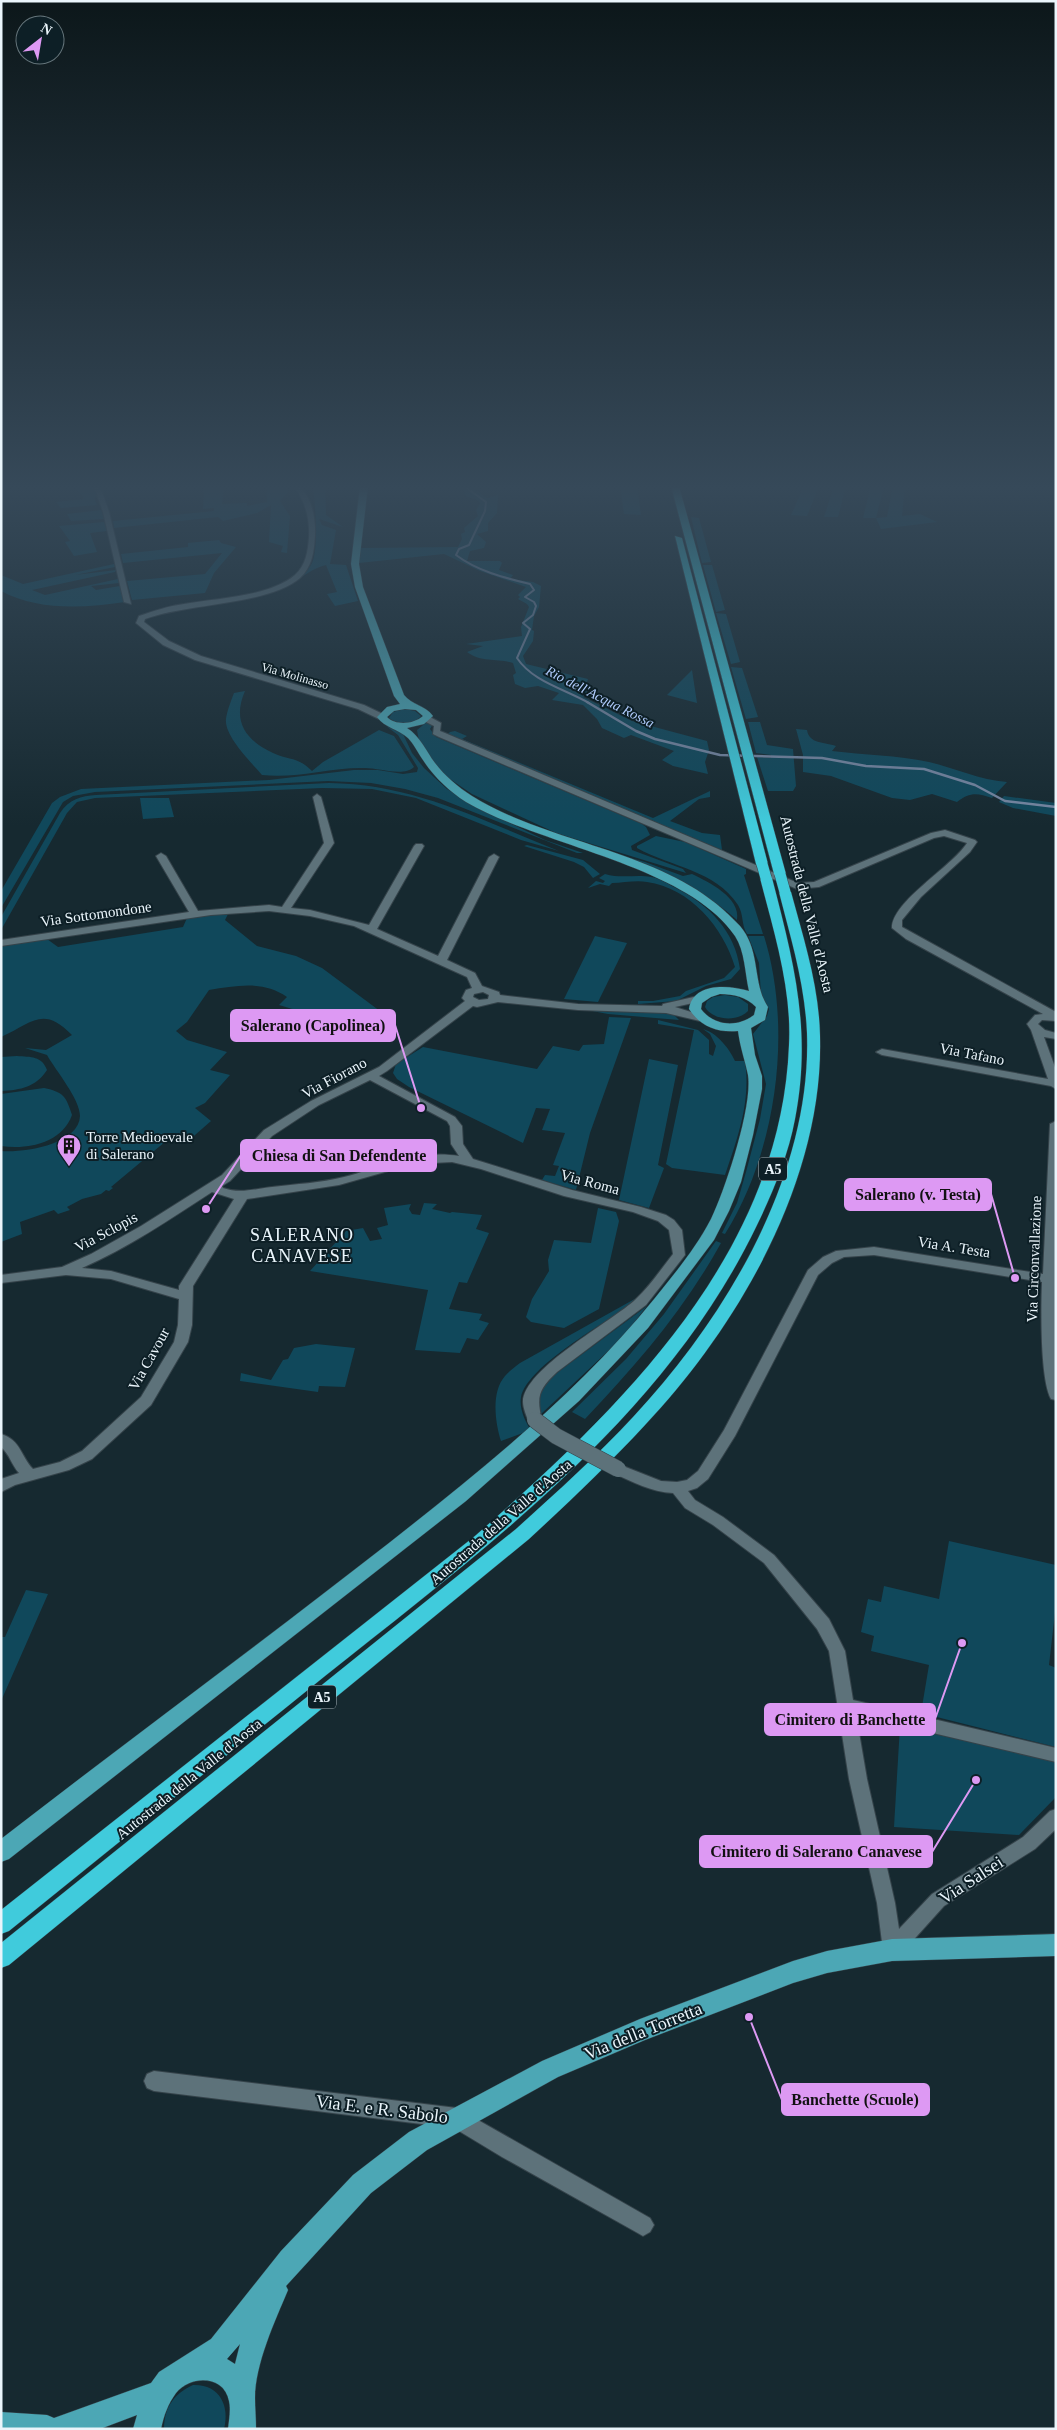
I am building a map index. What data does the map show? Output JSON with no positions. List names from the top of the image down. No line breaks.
{"streets":{"highway":["Autostrada della Valle d'Aosta","A5"],"main road":["Via della Torretta"],"street":["Via Molinasso","Via Sottomondone","Via Tafano","Via Fiorano","Via Roma","Via Sclopis","Via A. Testa","Via Circonvallazione","Via Cavour","Via Salsei","Via E. e R. Sabolo"]},"crossings":[["Via Fiorano","Via Sclopis"],["Via Roma","Via A. Testa"],["Via Roma","Via Cavour"],["Via A. Testa","Via Circonvallazione"],["Via Salsei","Via della Torretta"],["Via della Torretta","Via E. e R. Sabolo"]],"districts":["SALERANO CANAVESE"],"water":["Rio dell'Acqua Rossa"],"places":{"other":["Salerano (Capolinea)","Chiesa di San Defendente","Salerano (v. Testa)","Cimitero di Banchette","Cimitero di Salerano Canavese","Banchette (Scuole)"],"building":["Torre Medioevale di Salerano"]},"north":"top right"}
